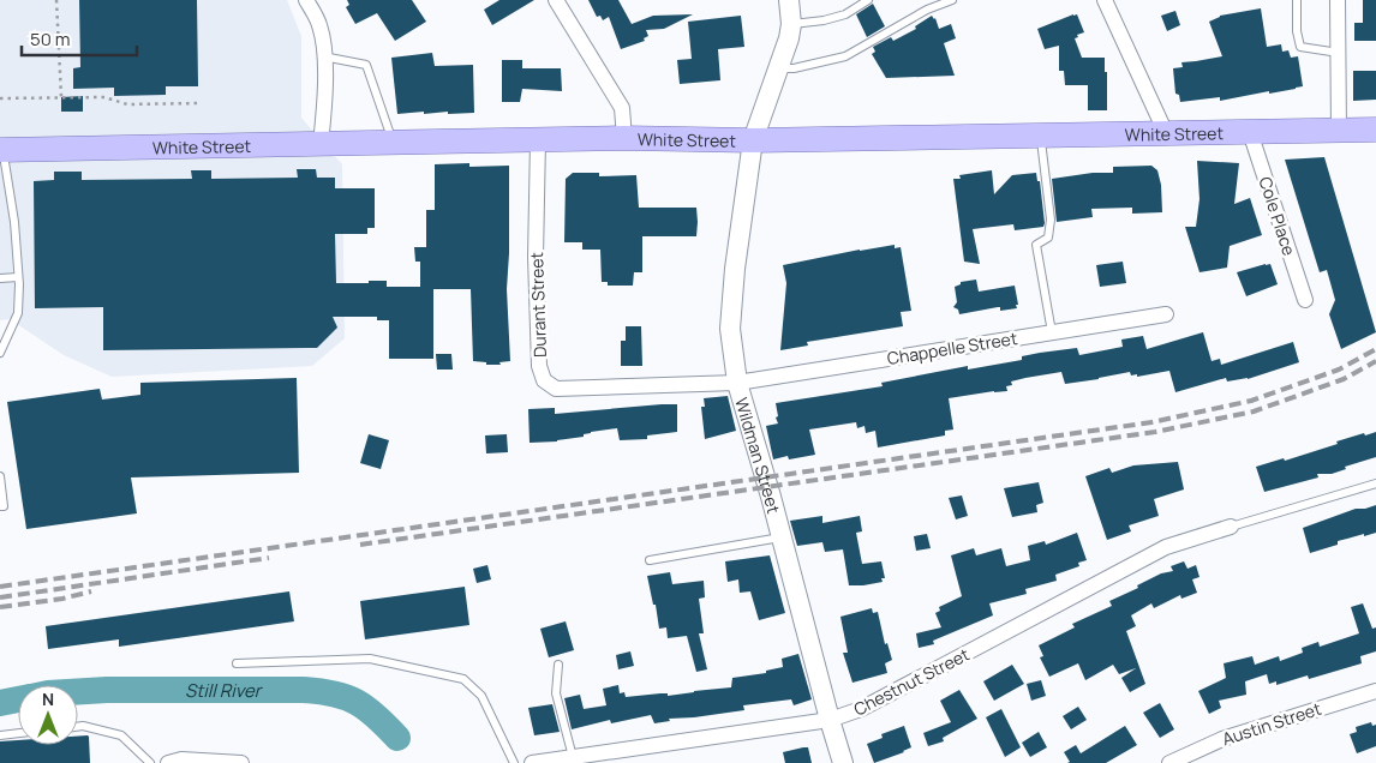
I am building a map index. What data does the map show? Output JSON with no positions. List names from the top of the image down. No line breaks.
{"streets":{"main road":["White Street"],"street":["Cole Place","Durant Street","Chappelle Street","Wildman Street","Chestnut Street","Austin Street"]},"crossings":[["White Street","Cole Place"],["White Street","Durant Street"],["White Street","Wildman Street"],["Durant Street","Chappelle Street"],["Durant Street","Wildman Street"],["Chappelle Street","Wildman Street"],["Wildman Street","Chestnut Street"]],"water":["Still River"],"scale_bar":"50 m","north":"top"}
